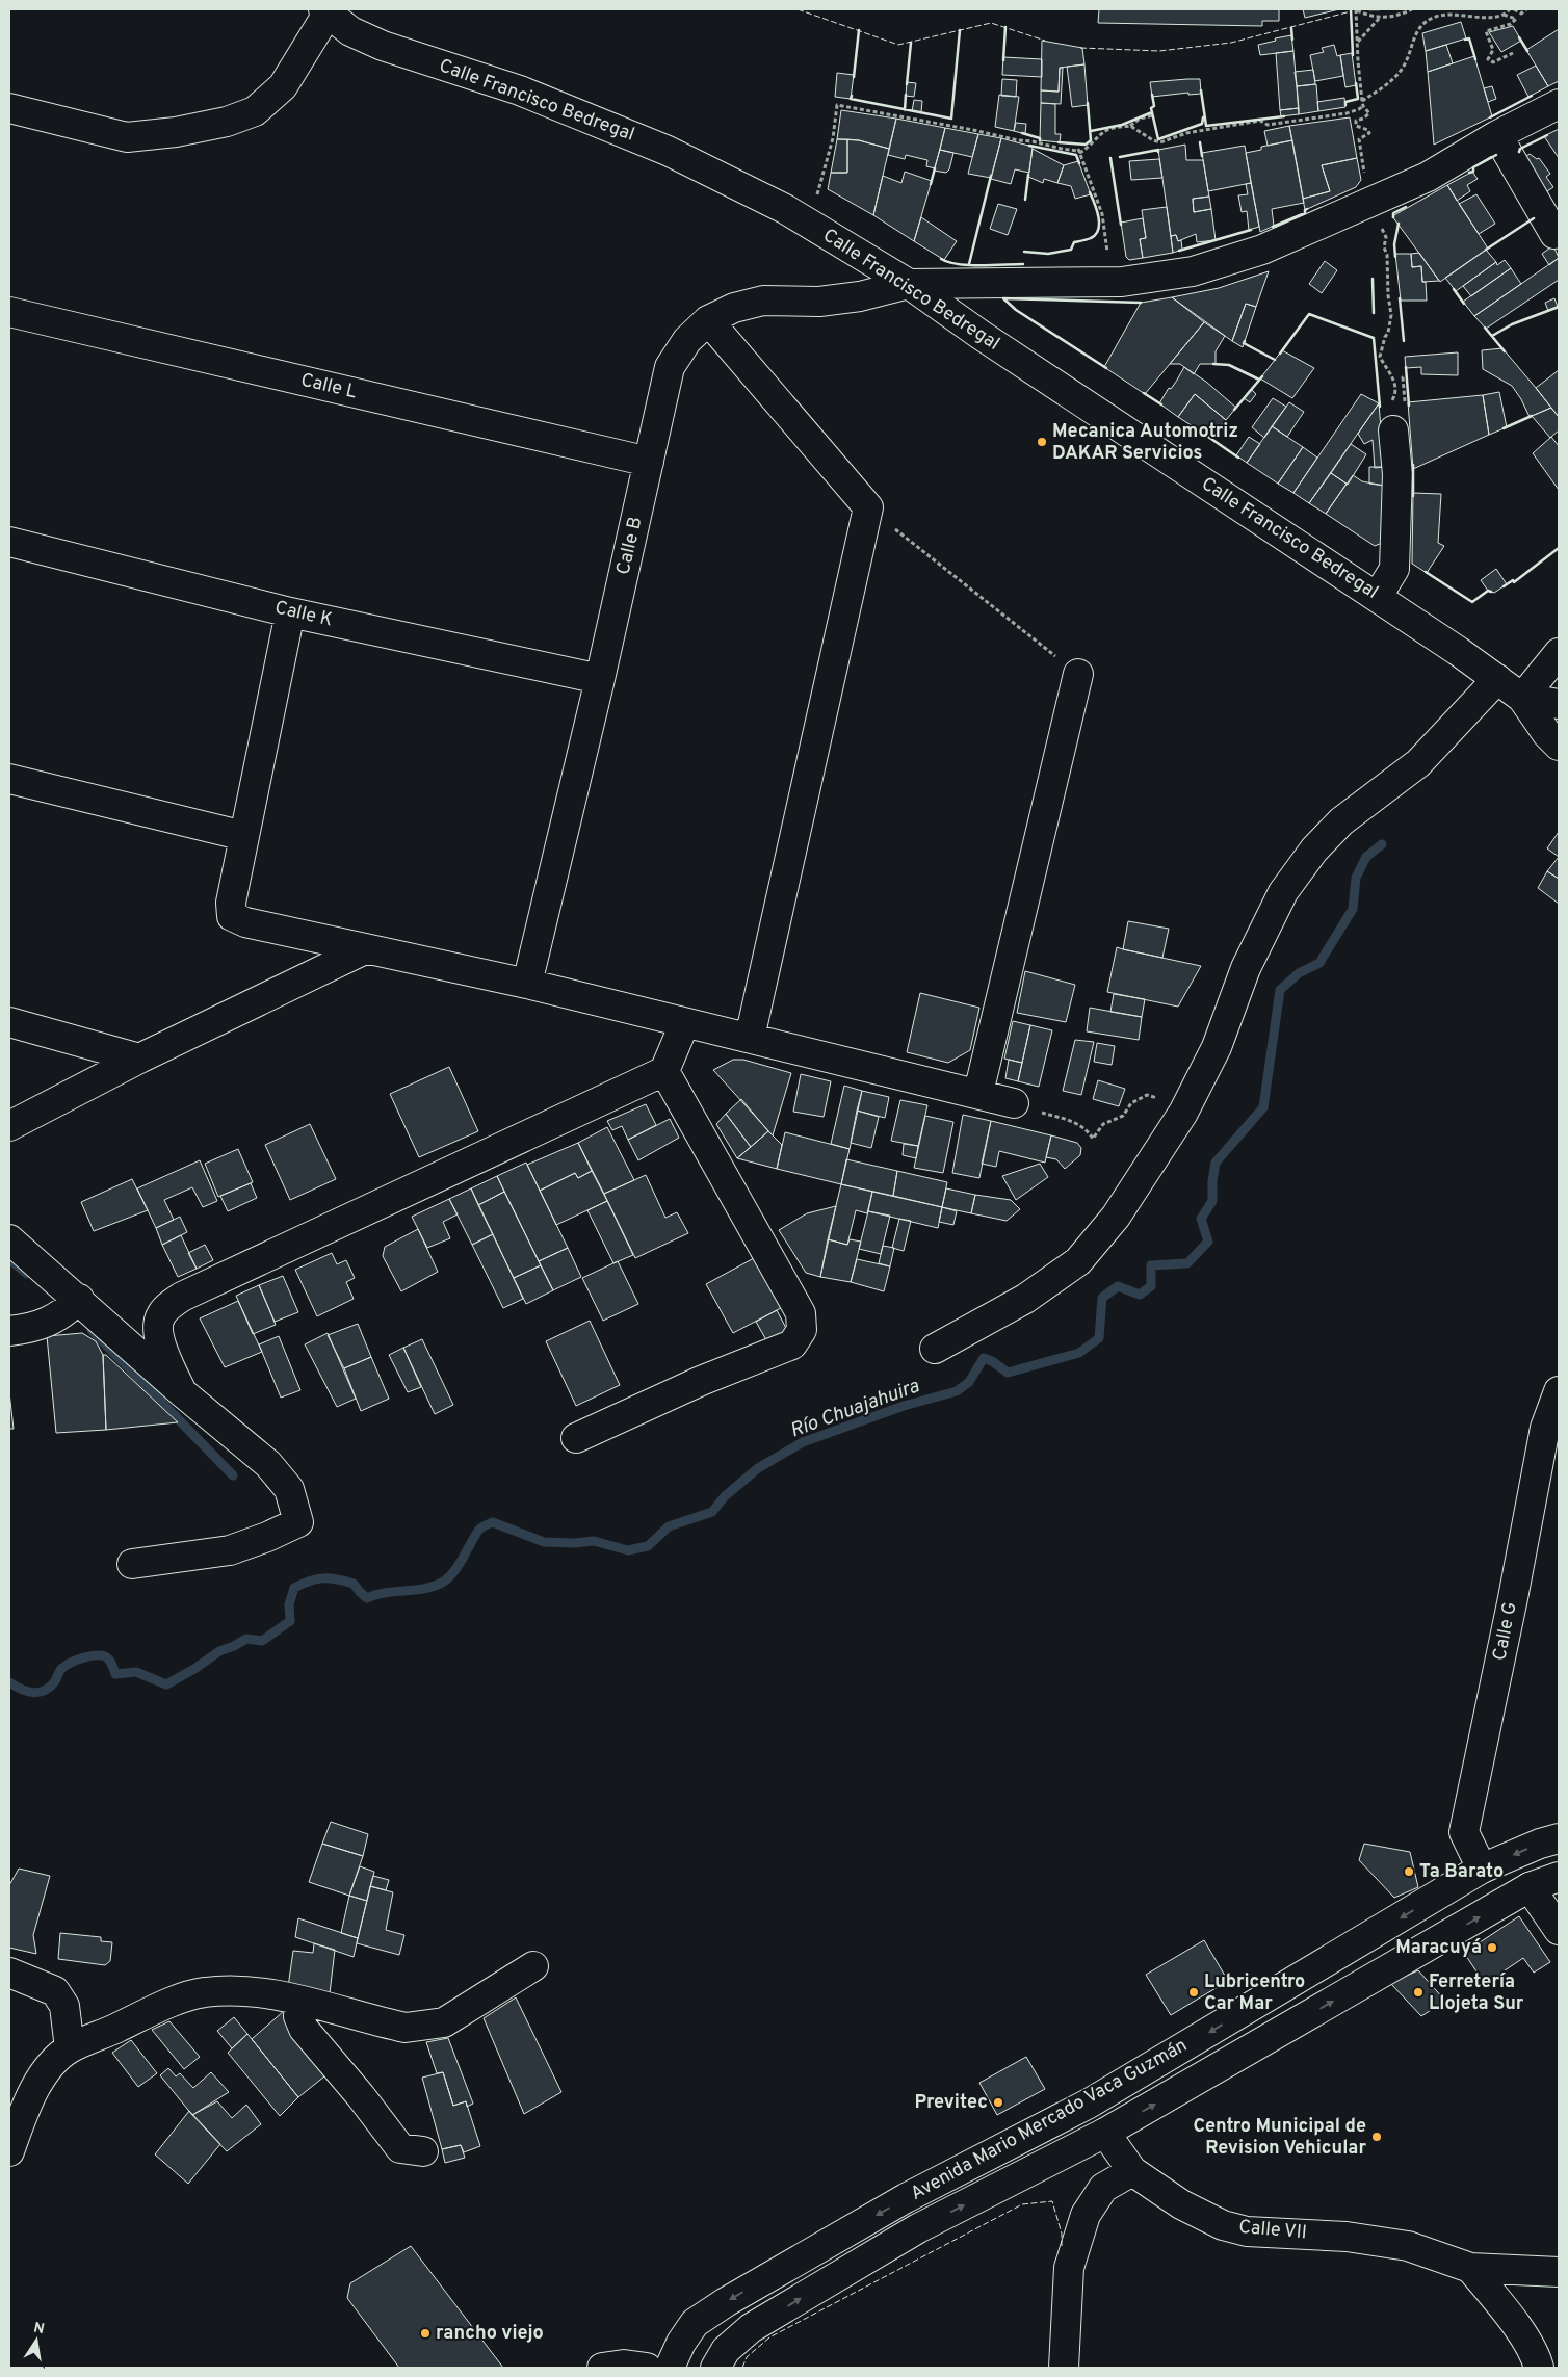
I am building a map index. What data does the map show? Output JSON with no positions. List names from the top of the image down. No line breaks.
{"streets":{"street":["Calle Francisco Bedregal","Calle L","Calle B","Calle K","Calle G","Avenida Mario Mercado Vaca Guzmán","Calle VII"]},"crossings":[["Calle Francisco Bedregal","Calle B"],["Calle L","Calle B"],["Calle B","Calle K"],["Calle G","Avenida Mario Mercado Vaca Guzmán"],["Avenida Mario Mercado Vaca Guzmán","Calle VII"]],"water":["Río Chuajahuira"],"places":["Mecanica Automotriz DAKAR Servicios","Ta Barato","Maracuyá","Lubricentro Car Mar","Ferretería Llojeta Sur","Previtec","Centro Municipal de Revision Vehicular","rancho viejo"],"north":"top"}
